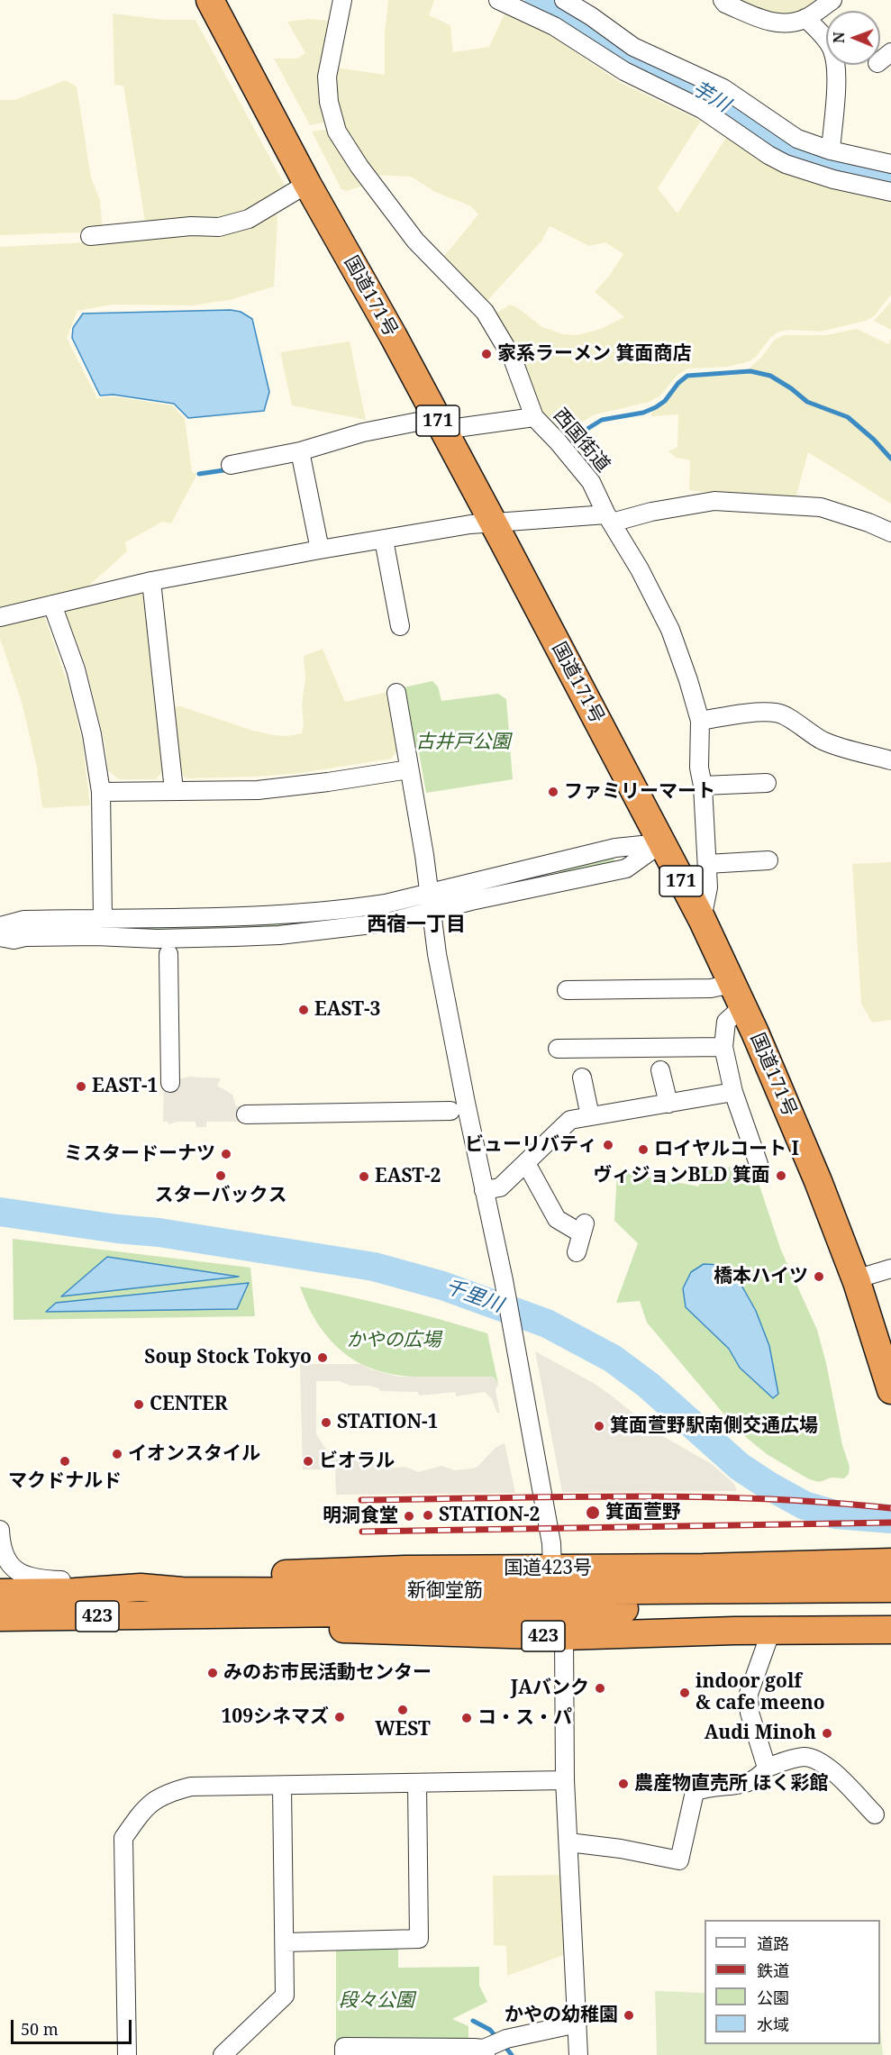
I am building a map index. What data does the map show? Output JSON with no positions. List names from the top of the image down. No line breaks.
{"streets":{"highway":["国道171号","171","国道423号","新御堂筋","423"],"street":["西国街道"]},"crossings":[["国道171号","西国街道"],["国道423号","新御堂筋"],["新御堂筋","423"]],"districts":["西宿一丁目"],"water":["芋川","千里川"],"parks":["古井戸公園","かやの広場","段々公園"],"places":["家系ラーメン 箕面商店","ファミリーマート","EAST-3","EAST-1","ビューリバティ","ロイヤルコート I","ミスタードーナツ","スターバックス","ヴィジョンBLD 箕面","EAST-2","橋本ハイツ","Soup Stock Tokyo","CENTER","STATION-1","箕面萱野駅南側交通広場","イオンスタイル","マクドナルド","ビオラル","箕面萱野","STATION-2","明洞食堂","みのお市民活動センター","JAバンク","indoor golf & cafe meeno","WEST","109シネマズ","コ・ス・パ","Audi Minoh","農産物直売所 ほく彩館","かやの幼稚園"],"legend":["道路","鉄道","公園","水域"],"scale_bar":"50 m","north":"left"}
